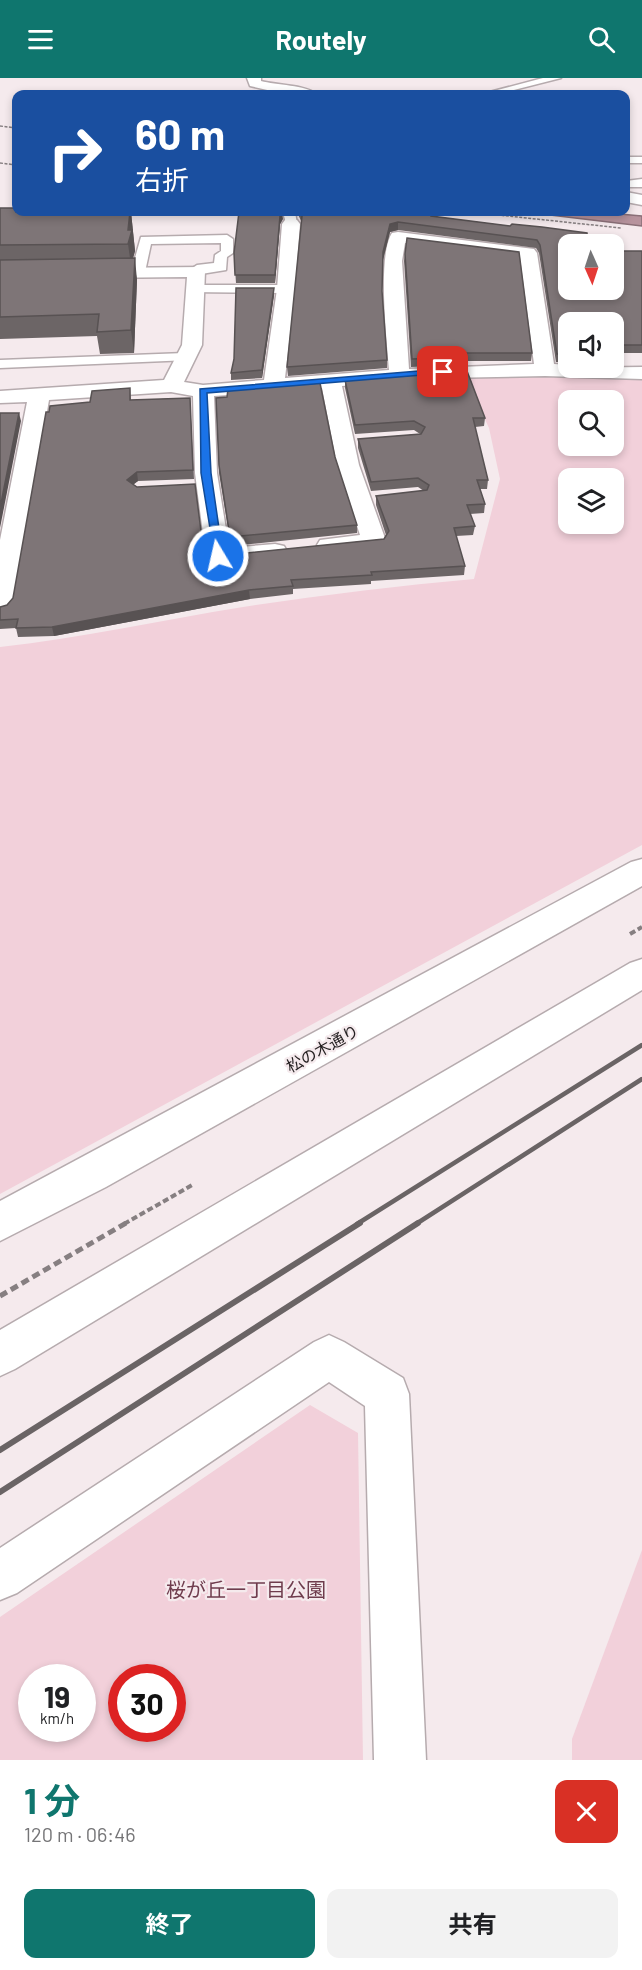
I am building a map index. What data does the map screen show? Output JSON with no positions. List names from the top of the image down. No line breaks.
{"streets":{"street":["松の木通り"]},"parks":["桜が丘一丁目公園"],"north":"bottom","page":{"header":"Routely","turn":["60 m","右折"],"speed":"19 km/h","limit":"30","heading":["1 分","120 m · 06:46"],"buttons":["終了","共有"]}}
